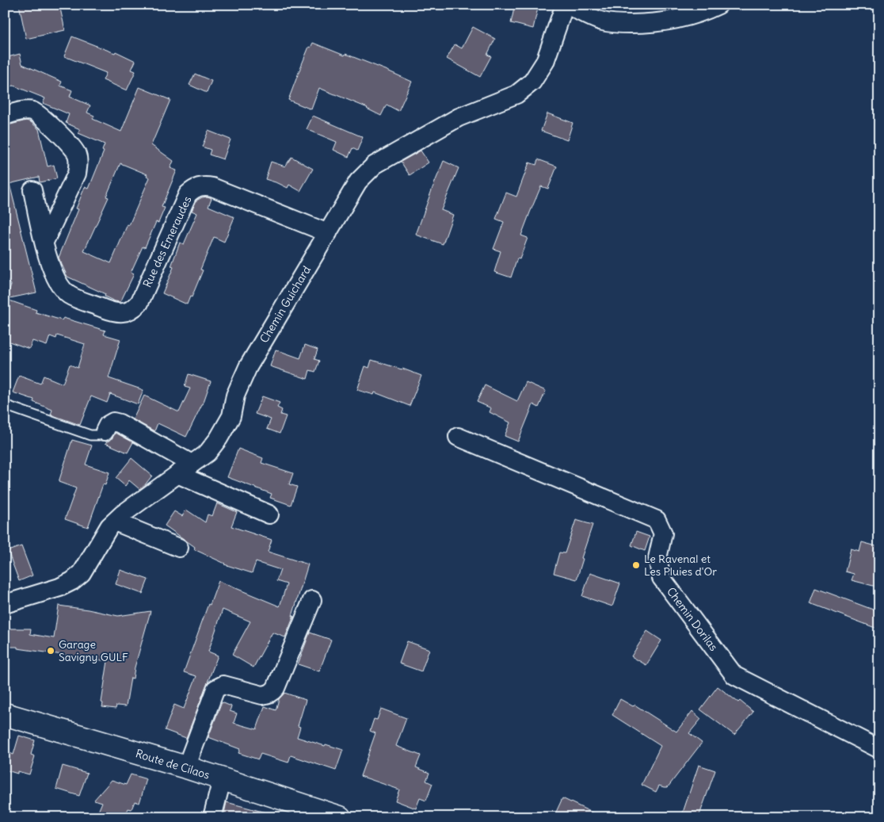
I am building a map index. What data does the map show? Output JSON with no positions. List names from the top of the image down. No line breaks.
{"streets":{"main road":["Route de Cilaos"],"street":["Rue des Emeraudes","Chemin Guichard","Chemin Dorilas"]},"crossings":[["Rue des Emeraudes","Chemin Guichard"]],"places":["Le Ravenal et Les Pluies d'Or","Garage Savigny GULF"]}
